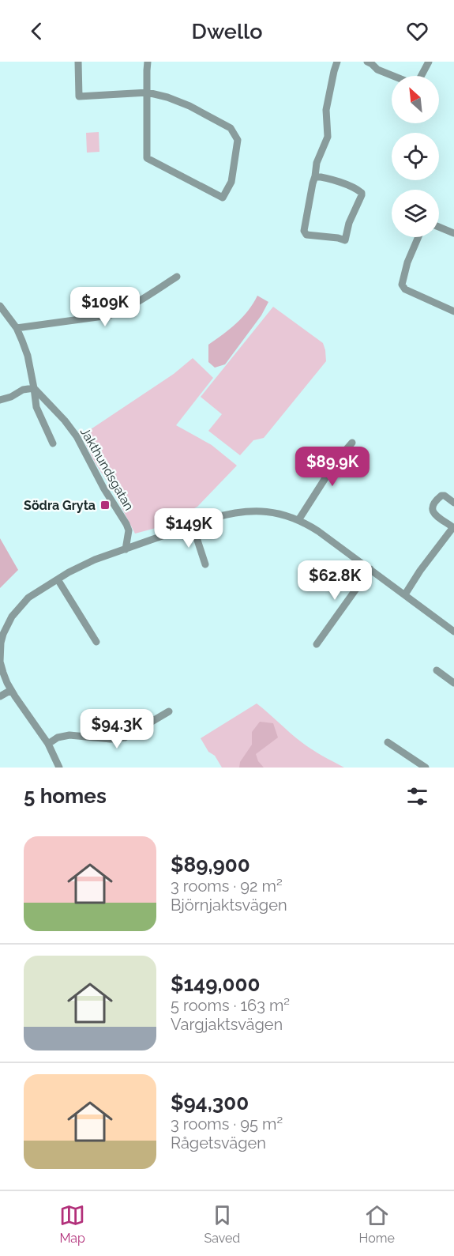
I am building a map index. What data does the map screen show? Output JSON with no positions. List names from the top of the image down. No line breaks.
{"streets":{"street":["Jakthundsgatan"]},"places":{"transit":["Södra Gryta"]},"north":"top left","page":{"header":"Dwello","price":["$109K","$89.9K","$149K","$62.8K","$94.3K"],"heading":"5 homes","list":[{"name":"$89,900","note":"3 rooms · 92 m² · Björnjaktsvägen"},{"name":"$149,000","note":"5 rooms · 163 m² · Vargjaktsvägen"},{"name":"$94,300","note":"3 rooms · 95 m² · Rågetsvägen"}],"tabs":["Map","Saved","Home"]}}
